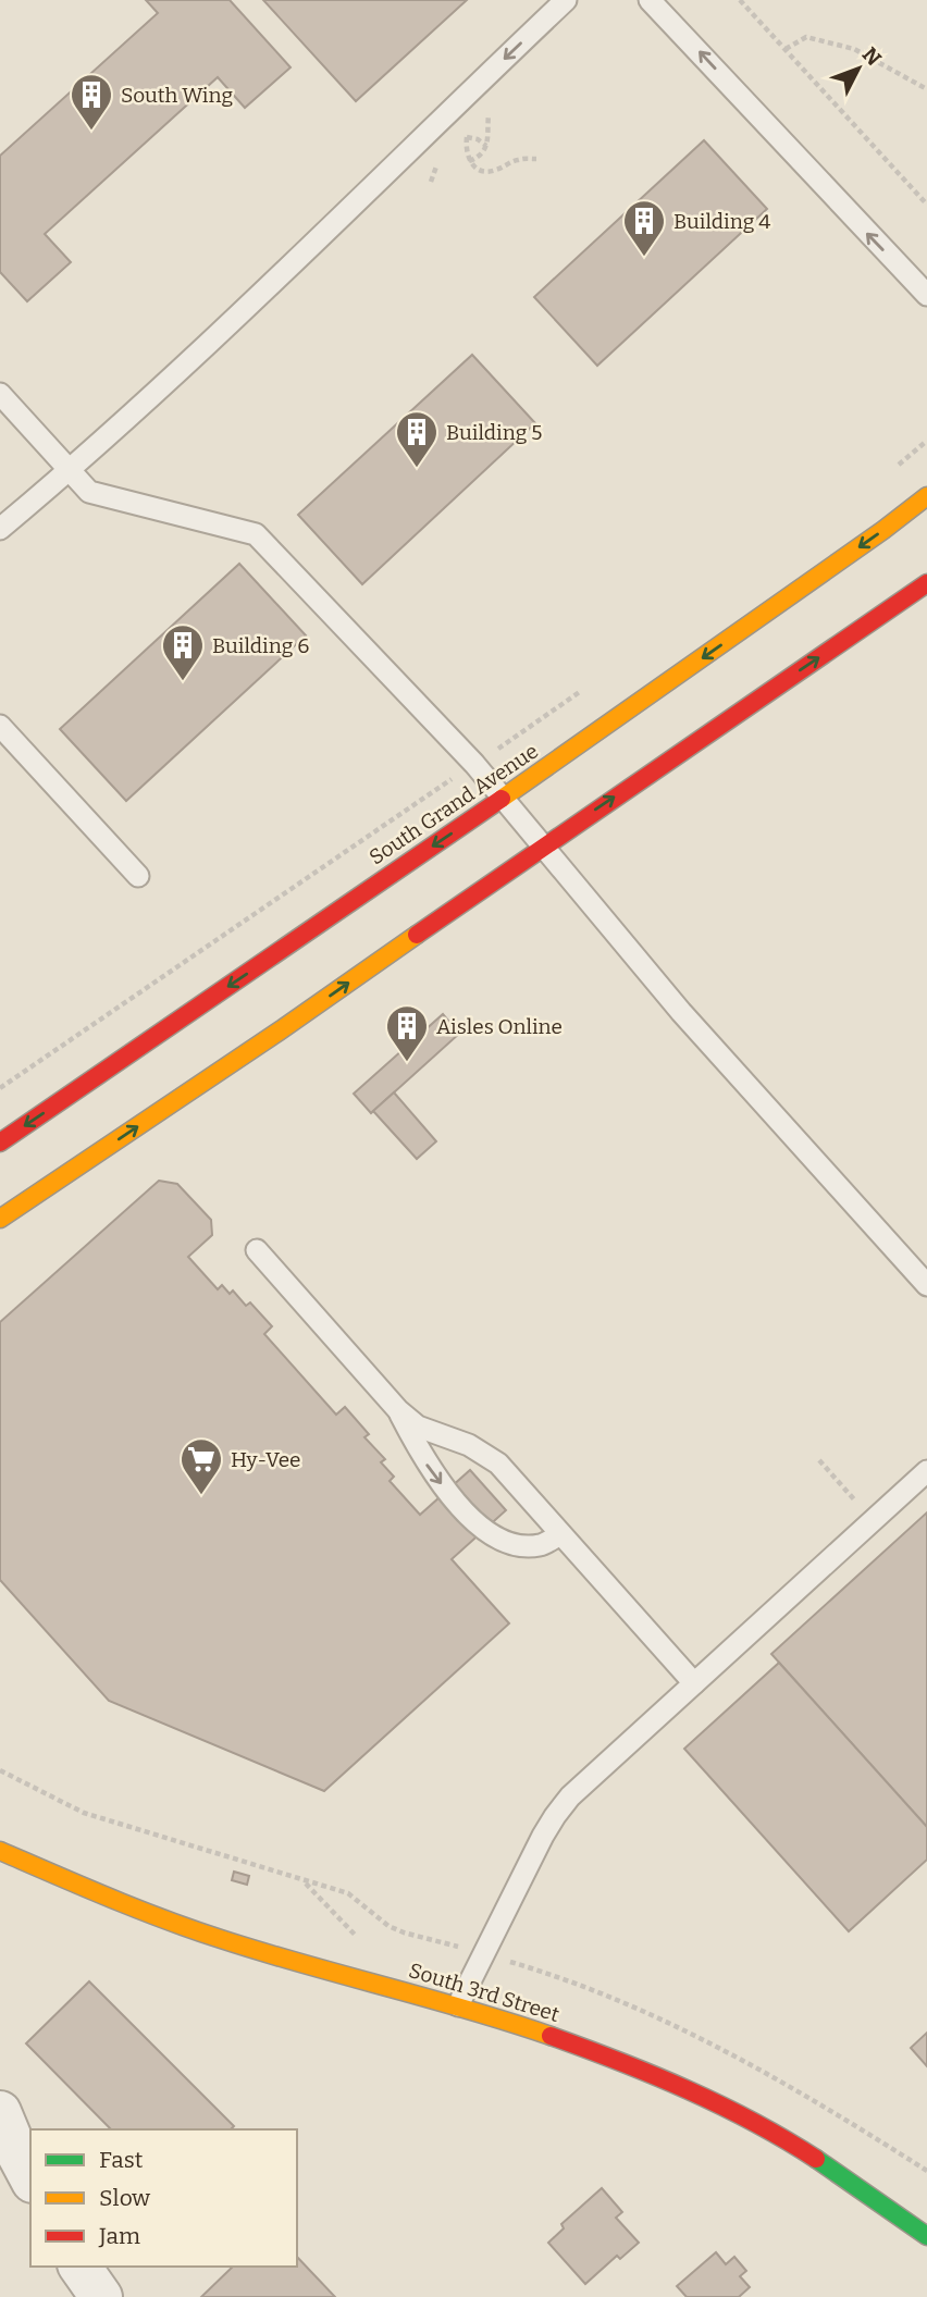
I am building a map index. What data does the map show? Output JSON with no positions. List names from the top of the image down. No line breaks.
{"streets":{"street":["South Grand Avenue","South 3rd Street"]},"places":{"building":["South Wing","Building 4","Building 5","Building 6","Aisles Online"],"supermarket":["Hy-Vee"]},"legend":["Fast","Slow","Jam"],"north":"top right"}
